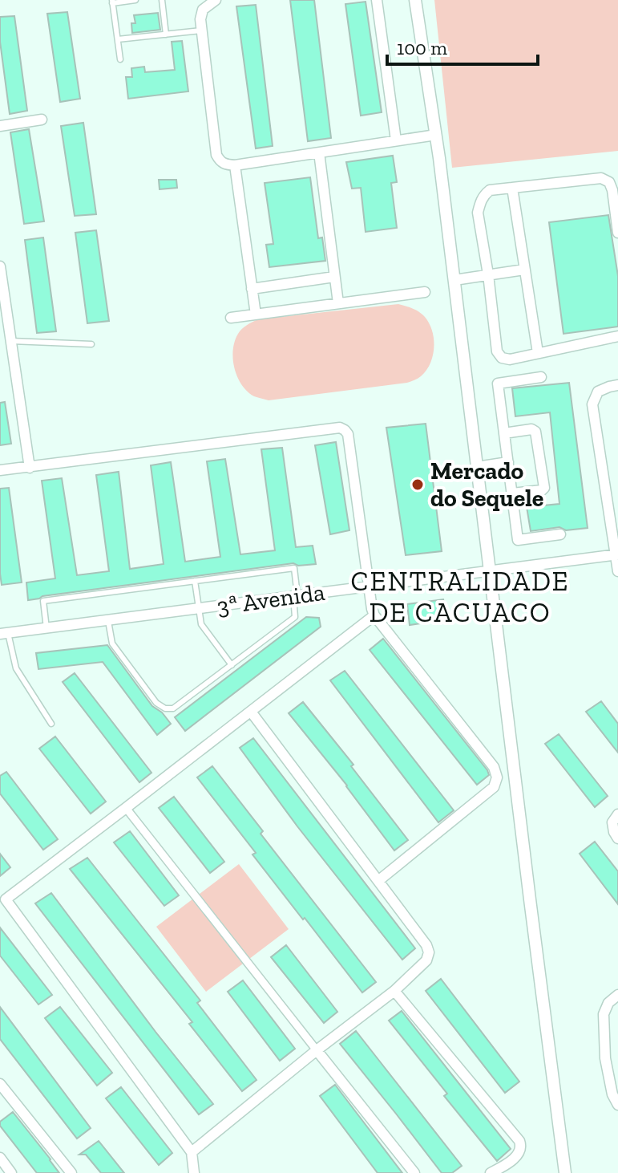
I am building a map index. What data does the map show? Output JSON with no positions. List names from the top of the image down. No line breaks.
{"streets":{"street":["3ª Avenida"]},"districts":["CENTRALIDADE DE CACUACO"],"places":["Mercado do Sequele"],"scale_bar":"100 m"}
